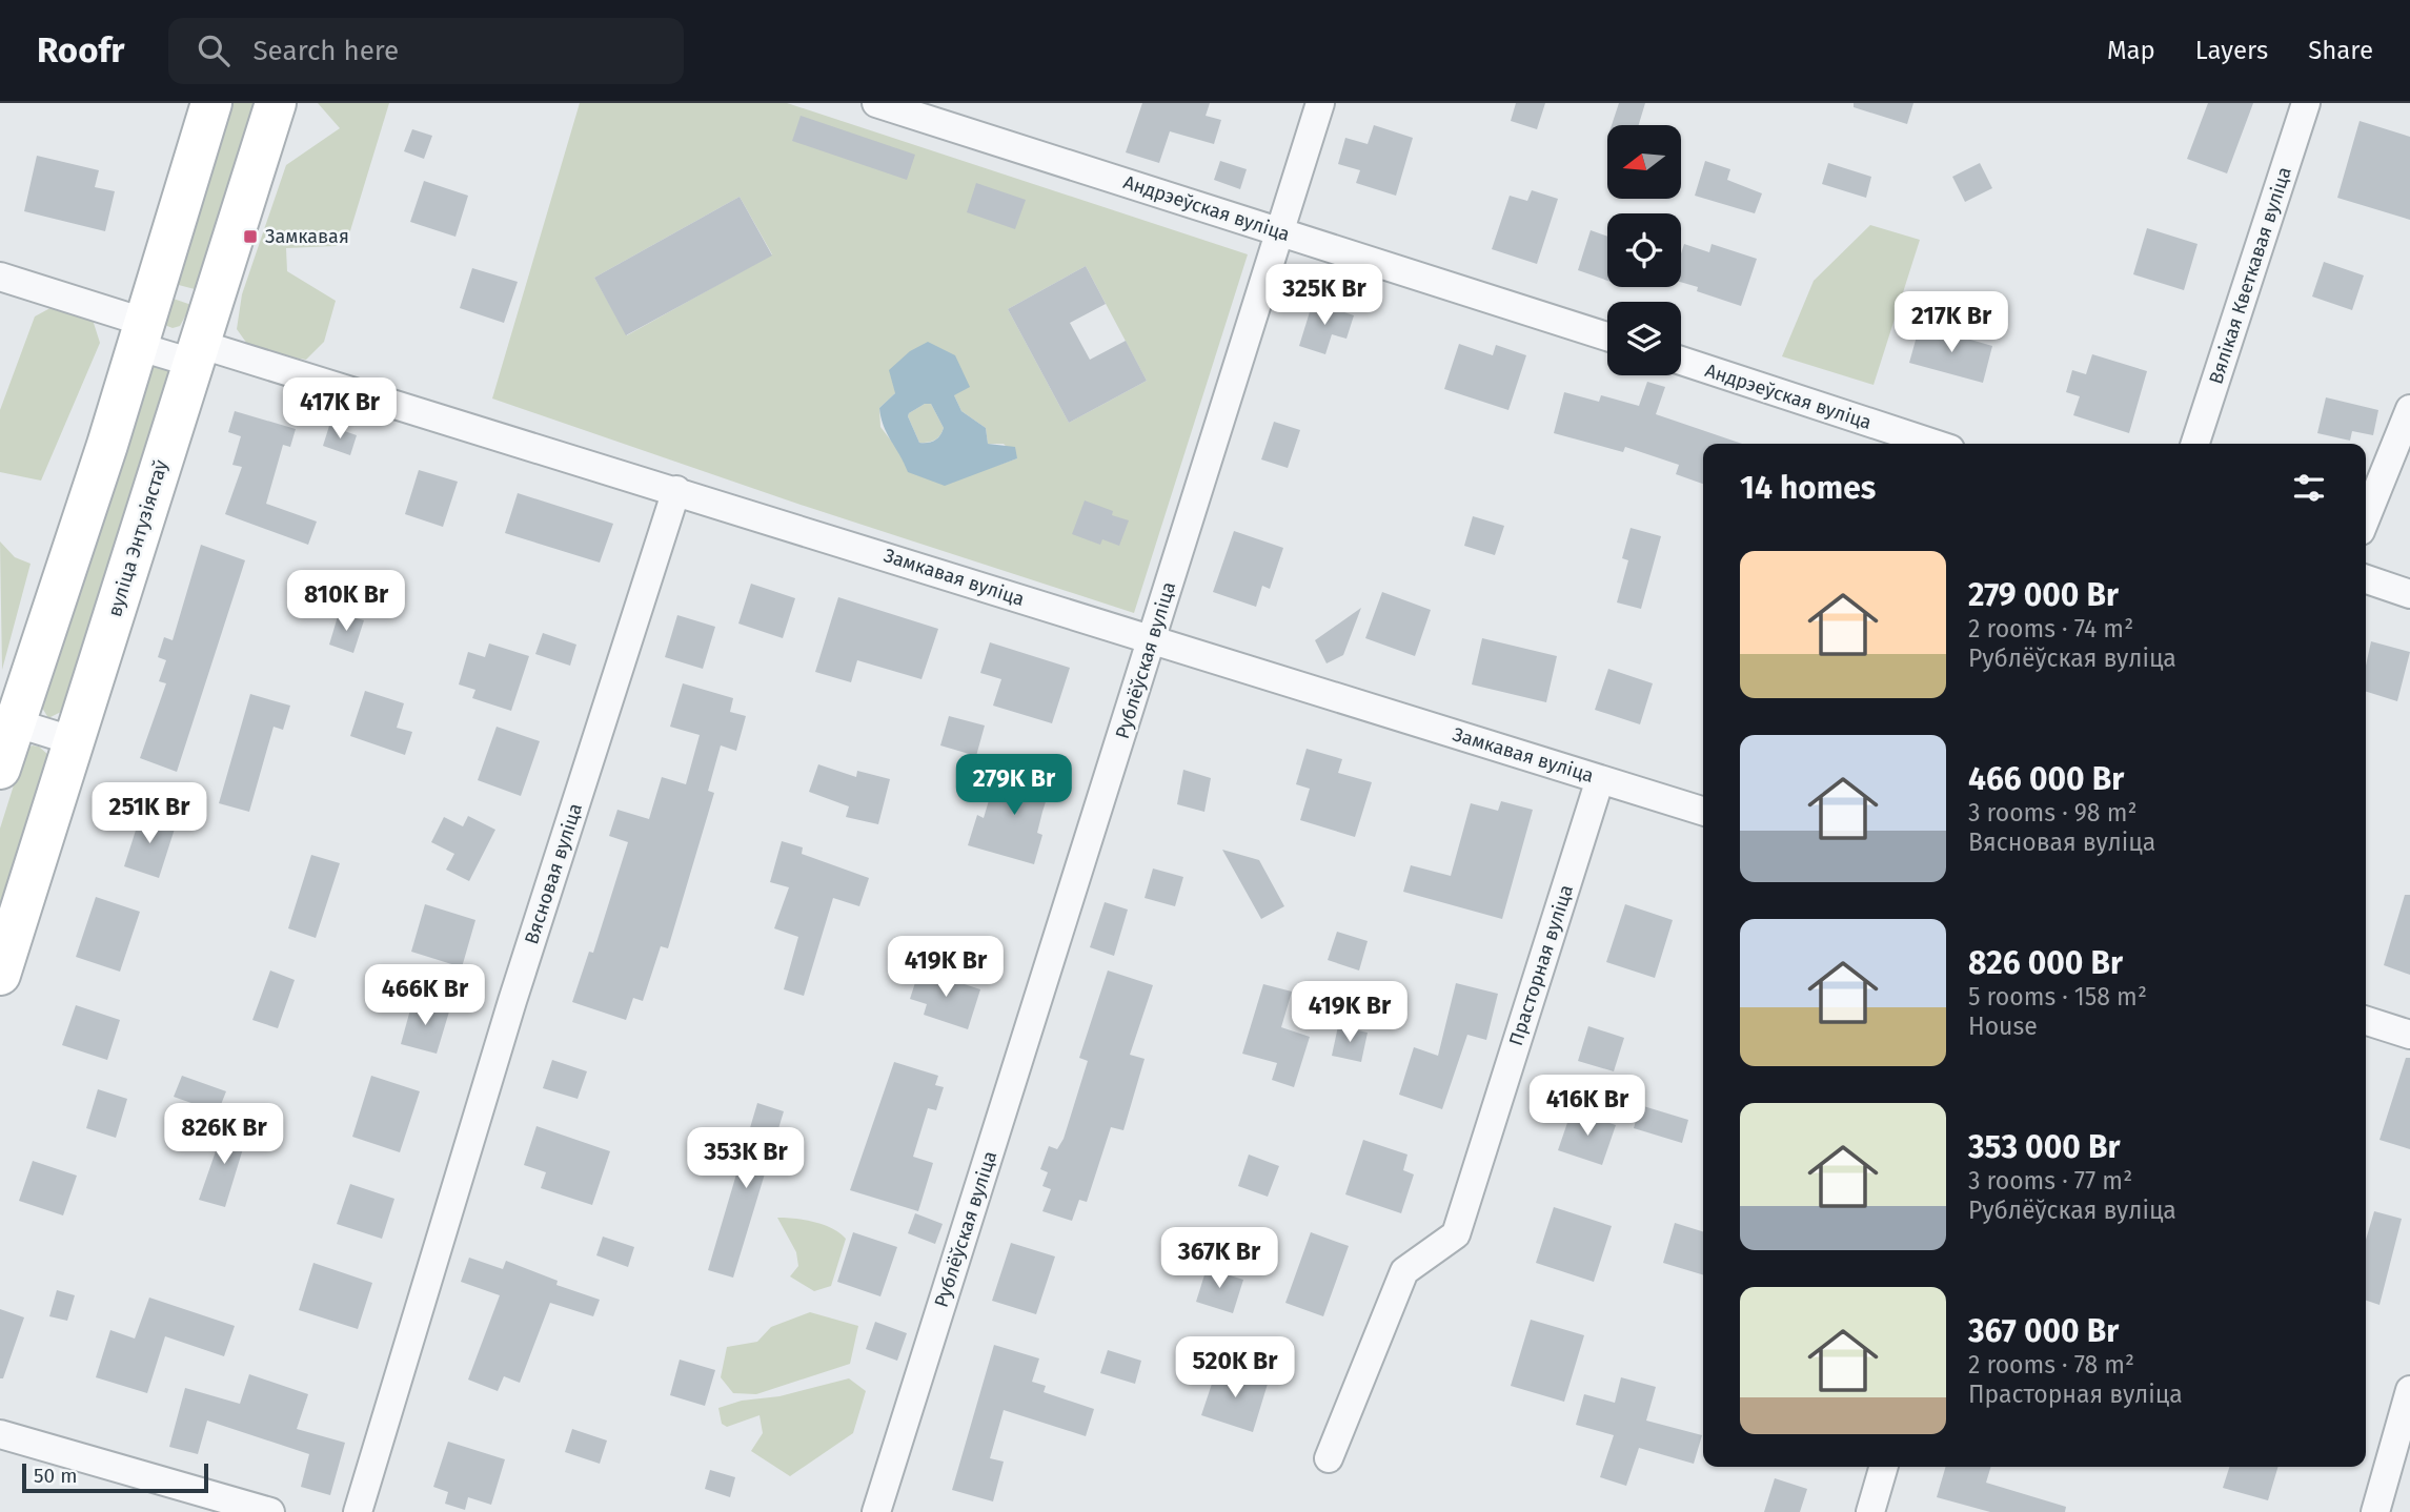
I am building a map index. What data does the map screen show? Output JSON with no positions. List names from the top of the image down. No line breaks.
{"streets":{"street":["Андрэеўская вуліца","Вялікая Кветкавая вуліца","вуліца Энтузіястаў","Замкавая вуліца","Рублёўская вуліца","Вясновая вуліца","Прасторная вуліца"]},"crossings":[["Андрэеўская вуліца","Рублёўская вуліца"],["вуліца Энтузіястаў","Замкавая вуліца"],["Замкавая вуліца","Рублёўская вуліца"],["Замкавая вуліца","Вясновая вуліца"],["Замкавая вуліца","Прасторная вуліца"]],"places":{"transit":["Замкавая"]},"scale_bar":"50 m","north":"left","page":{"header":"Roofr","search":"Search here","nav":["Map","Layers","Share"],"price":["325K Br","217K Br","417K Br","810K Br","279K Br","251K Br","419K Br","466K Br","419K Br","416K Br","826K Br","353K Br","367K Br","520K Br"],"heading":"14 homes","list":[{"name":"279 000 Br","note":"2 rooms · 74 m² · Рублёўская вуліца"},{"name":"466 000 Br","note":"3 rooms · 98 m² · Вясновая вуліца"},{"name":"826 000 Br","note":"5 rooms · 158 m² · House"},{"name":"353 000 Br","note":"3 rooms · 77 m² · Рублёўская вуліца"},{"name":"367 000 Br","note":"2 rooms · 78 m² · Прасторная вуліца"}],"scale":"50 m"}}
